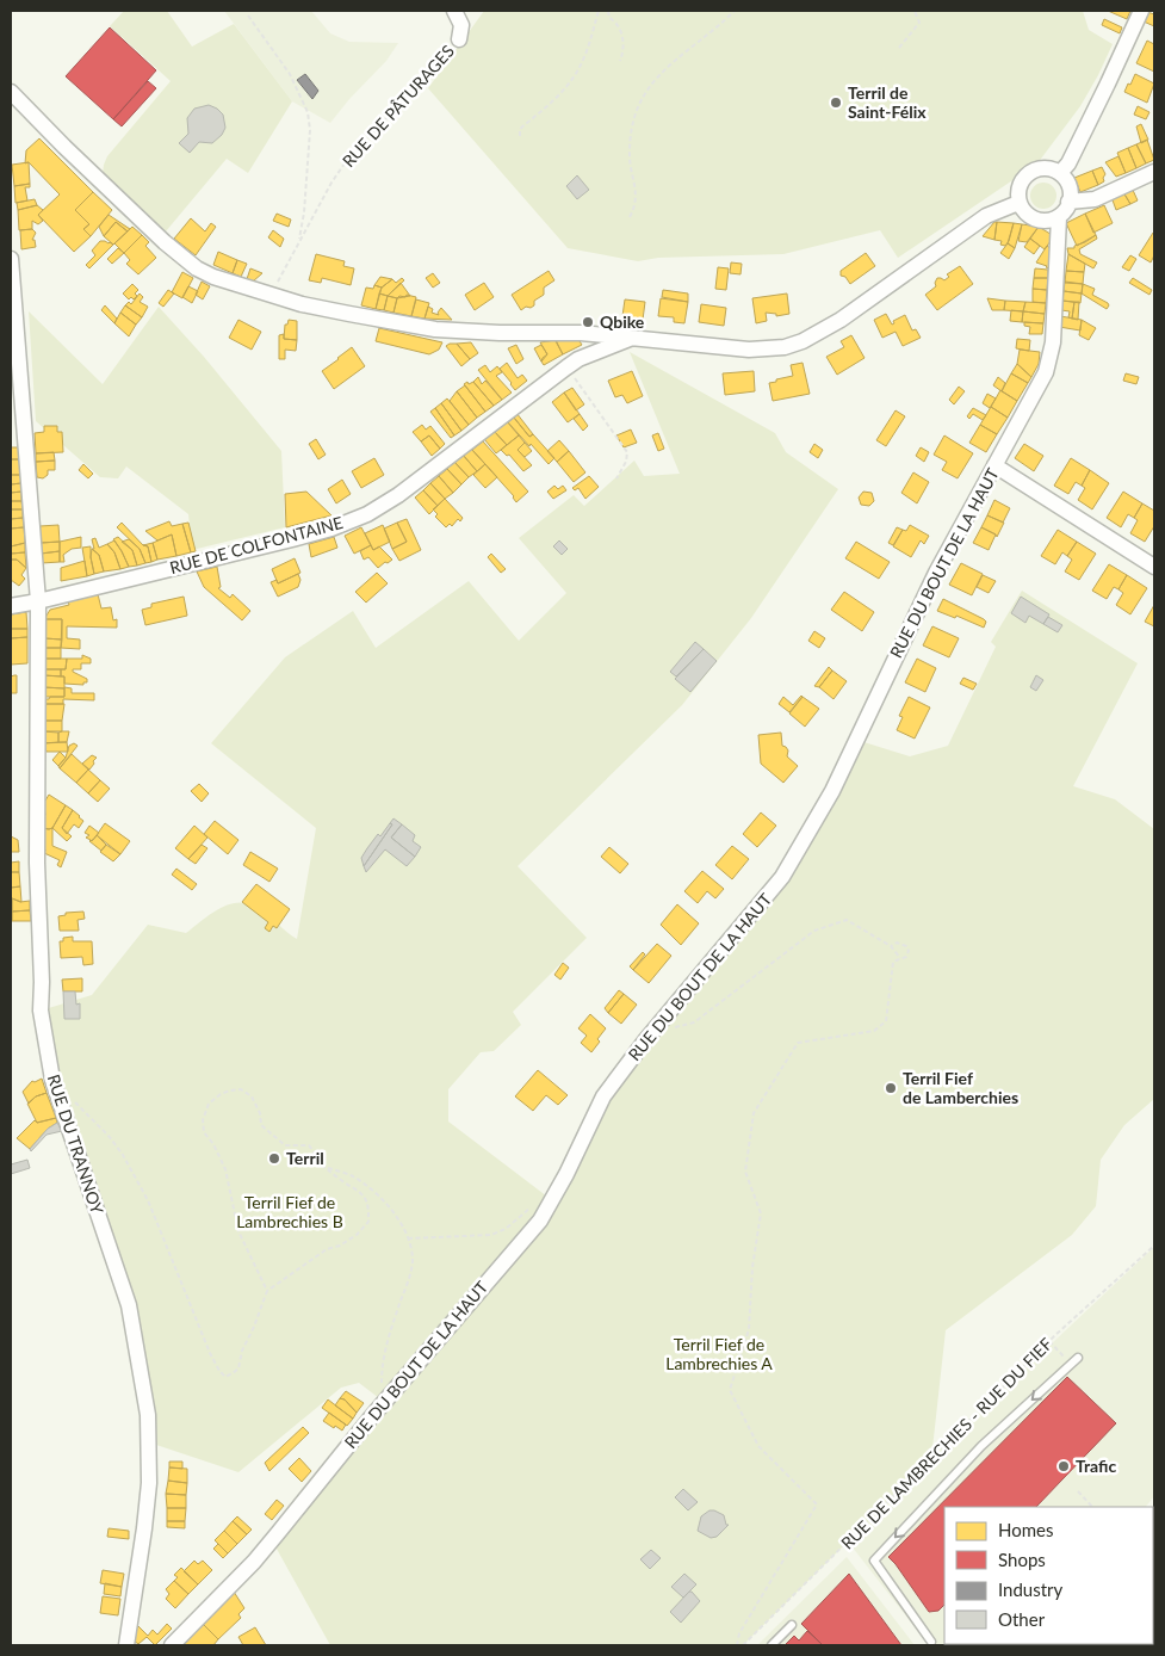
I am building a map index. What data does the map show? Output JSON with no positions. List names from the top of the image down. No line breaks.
{"streets":{"street":["RUE DE PÂTURAGES","RUE DE COLFONTAINE","RUE DU BOUT DE LA HAUT","RUE DU TRANNOY"],"path":["RUE DE LAMBRECHIES - RUE DU FIEF"]},"crossings":[["RUE DE COLFONTAINE","RUE DU TRANNOY"]],"parks":["Terril Fief de Lambrechies B","Terril Fief de Lambrechies A"],"places":["Terril de Saint-Félix","Qbike","Terril Fief de Lamberchies","Terril","Trafic"],"legend":["Homes","Shops","Industry","Other"]}
